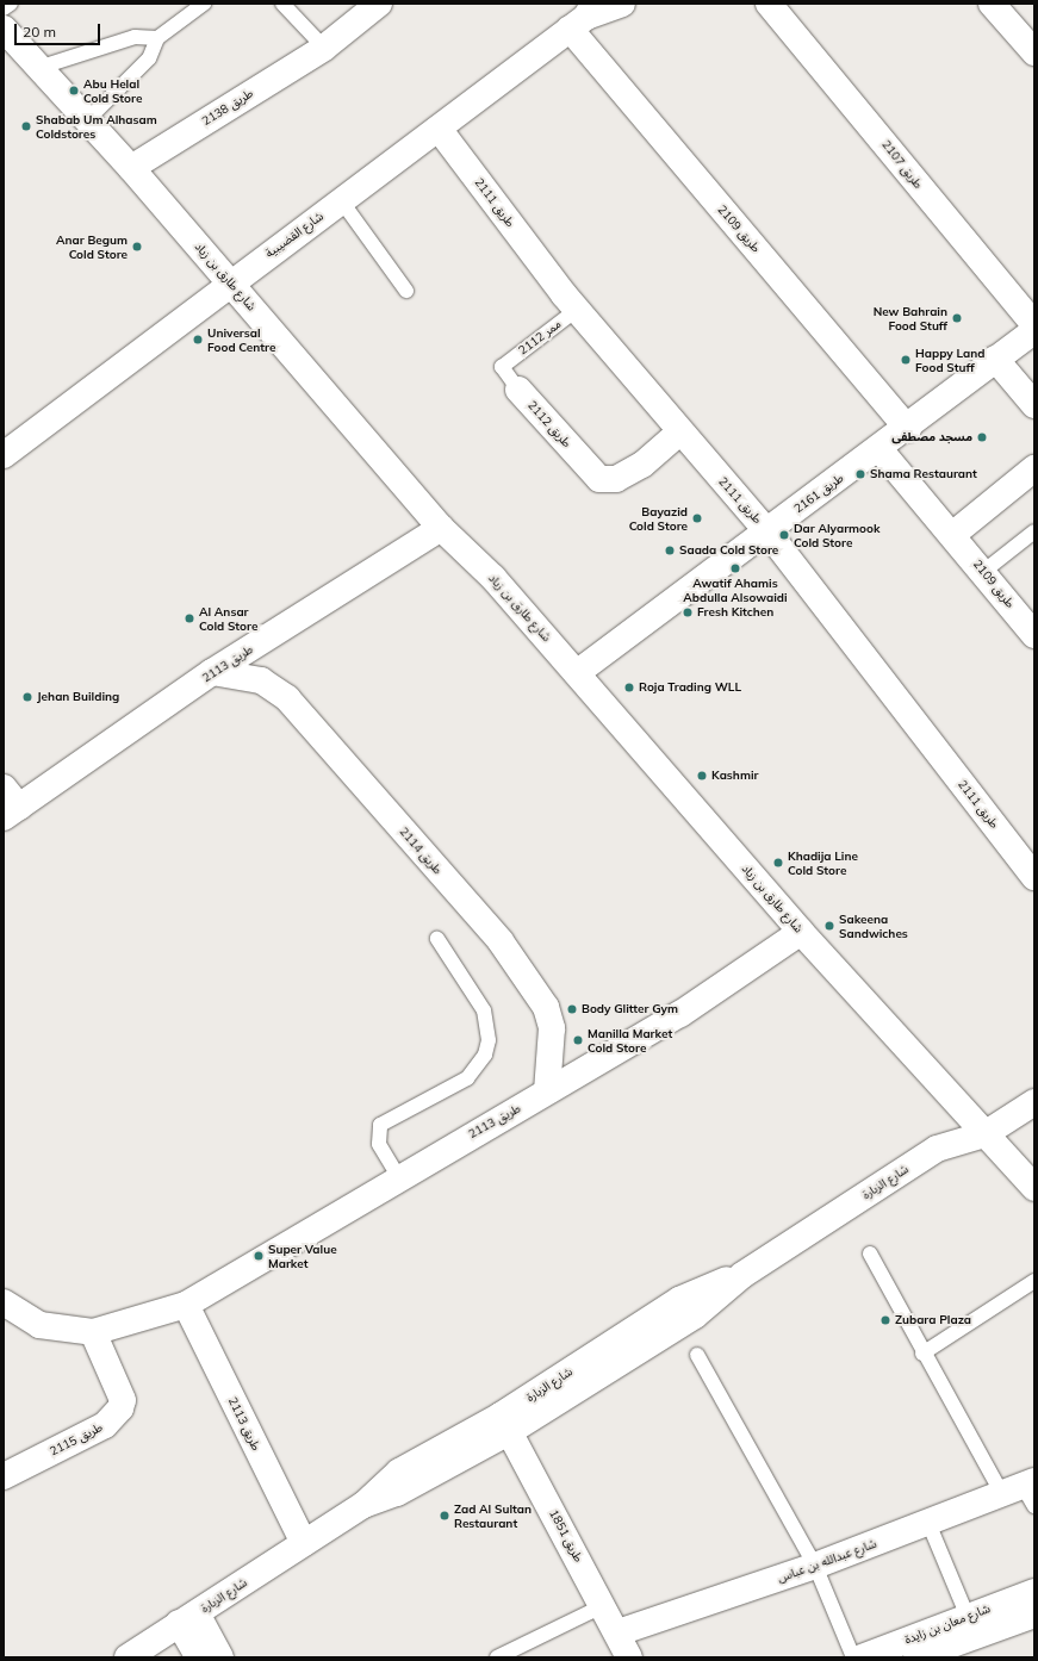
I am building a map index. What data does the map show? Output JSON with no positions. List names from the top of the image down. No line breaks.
{"streets":{"street":["طريق 2138","طريق 2107","طريق 2111","طريق 2109","شارع القضيبية","شارع طارق بن زياد","طريق 2112","طريق 2161","طريق 2113","طريق 2114","شارع الزبارة","طريق 2115","طريق 1851","شارع عبدالله بن عباس","شارع معان بن زايدة"],"lane":["ممر 2112"]},"crossings":[["طريق 2138","شارع طارق بن زياد"],["طريق 2111","شارع القضيبية"],["طريق 2111","ممر 2112"],["طريق 2111","طريق 2112"],["طريق 2111","طريق 2161"],["طريق 2109","شارع القضيبية"],["طريق 2109","طريق 2161"],["شارع القضيبية","شارع طارق بن زياد"],["شارع طارق بن زياد","طريق 2161"],["شارع طارق بن زياد","طريق 2113"],["شارع طارق بن زياد","شارع الزبارة"],["ممر 2112","طريق 2112"],["طريق 2113","طريق 2114"],["طريق 2113","شارع الزبارة"],["طريق 2113","طريق 2115"],["شارع الزبارة","طريق 1851"],["طريق 1851","شارع عبدالله بن عباس"]],"places":["Abu Helal Cold Store","Shabab Um Alhasam Coldstores","Anar Begum Cold Store","New Bahrain Food Stuff","Universal Food Centre","Happy Land Food Stuff","مسجد مصطفى","Shama Restaurant","Bayazid Cold Store","Dar Alyarmook Cold Store","Saada Cold Store","Awatif Ahamis Abdulla Alsowaidi","Fresh Kitchen","Al Ansar Cold Store","Roja Trading WLL","Jehan Building","Kashmir","Khadija Line Cold Store","Sakeena Sandwiches","Body Glitter Gym","Manilla Market Cold Store","Super Value Market","Zubara Plaza","Zad Al Sultan Restaurant"],"scale_bar":"20 m"}
